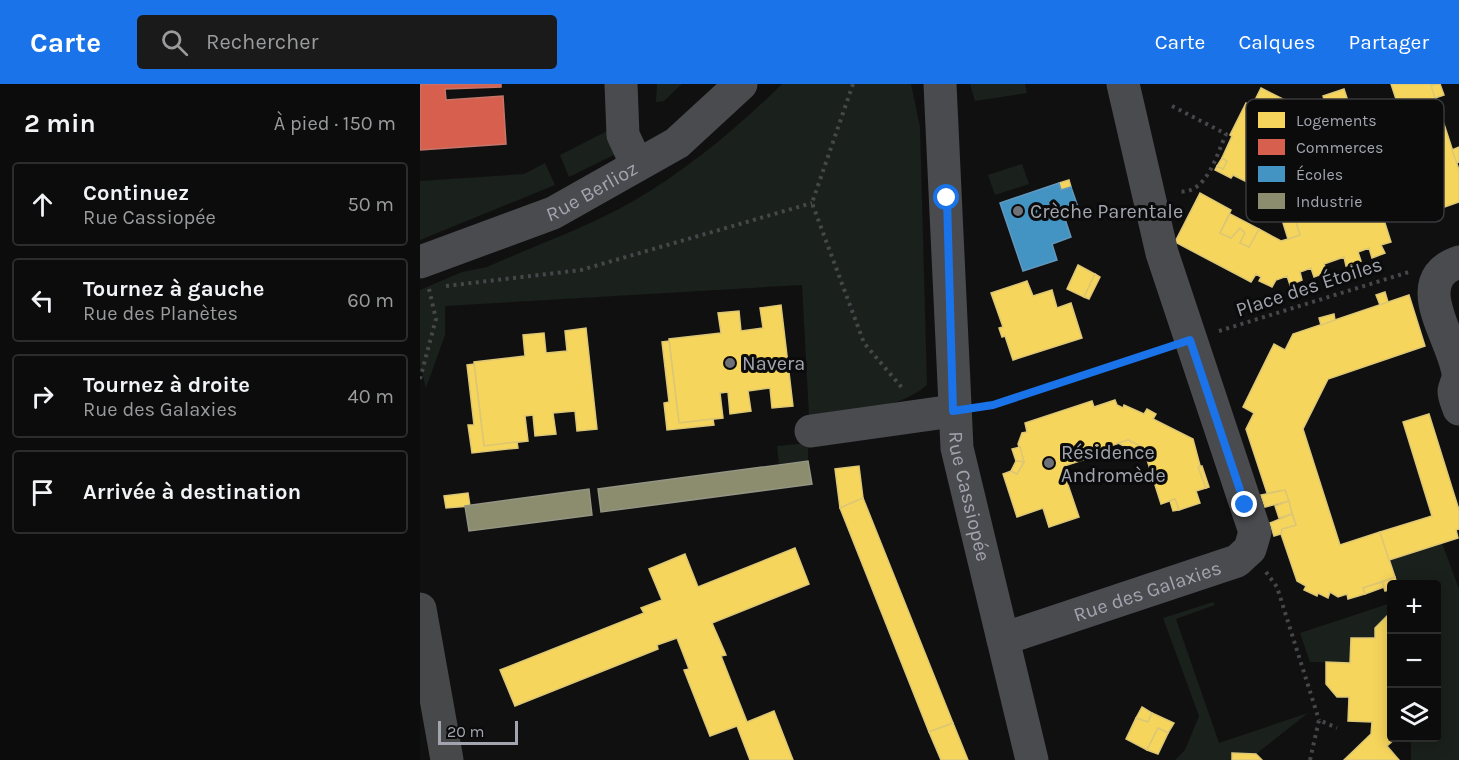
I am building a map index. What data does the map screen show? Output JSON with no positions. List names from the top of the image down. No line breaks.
{"streets":{"street":["Rue Berlioz","Rue Cassiopée","Rue des Galaxies"],"path":["Place des Étoiles"]},"crossings":[["Place des Étoiles","Rue Cassiopée"],["Rue Cassiopée","Rue des Galaxies"]],"places":["Crèche Parentale","Navera","Résidence Andromède"],"legend":["Logements","Commerces","Écoles","Industrie"],"scale_bar":"20 m","page":{"header":"Carte","search":"Rechercher","nav":["Carte","Calques","Partager"],"heading":["2 min","À pied · 150 m"],"list":[["Continuez","Rue Cassiopée","50 m"],["Tournez à gauche","Rue des Planètes","60 m"],["Tournez à droite","Rue des Galaxies","40 m"],"Arrivée à destination"],"map_buttons":["+","−"],"scale":"20 m"}}
